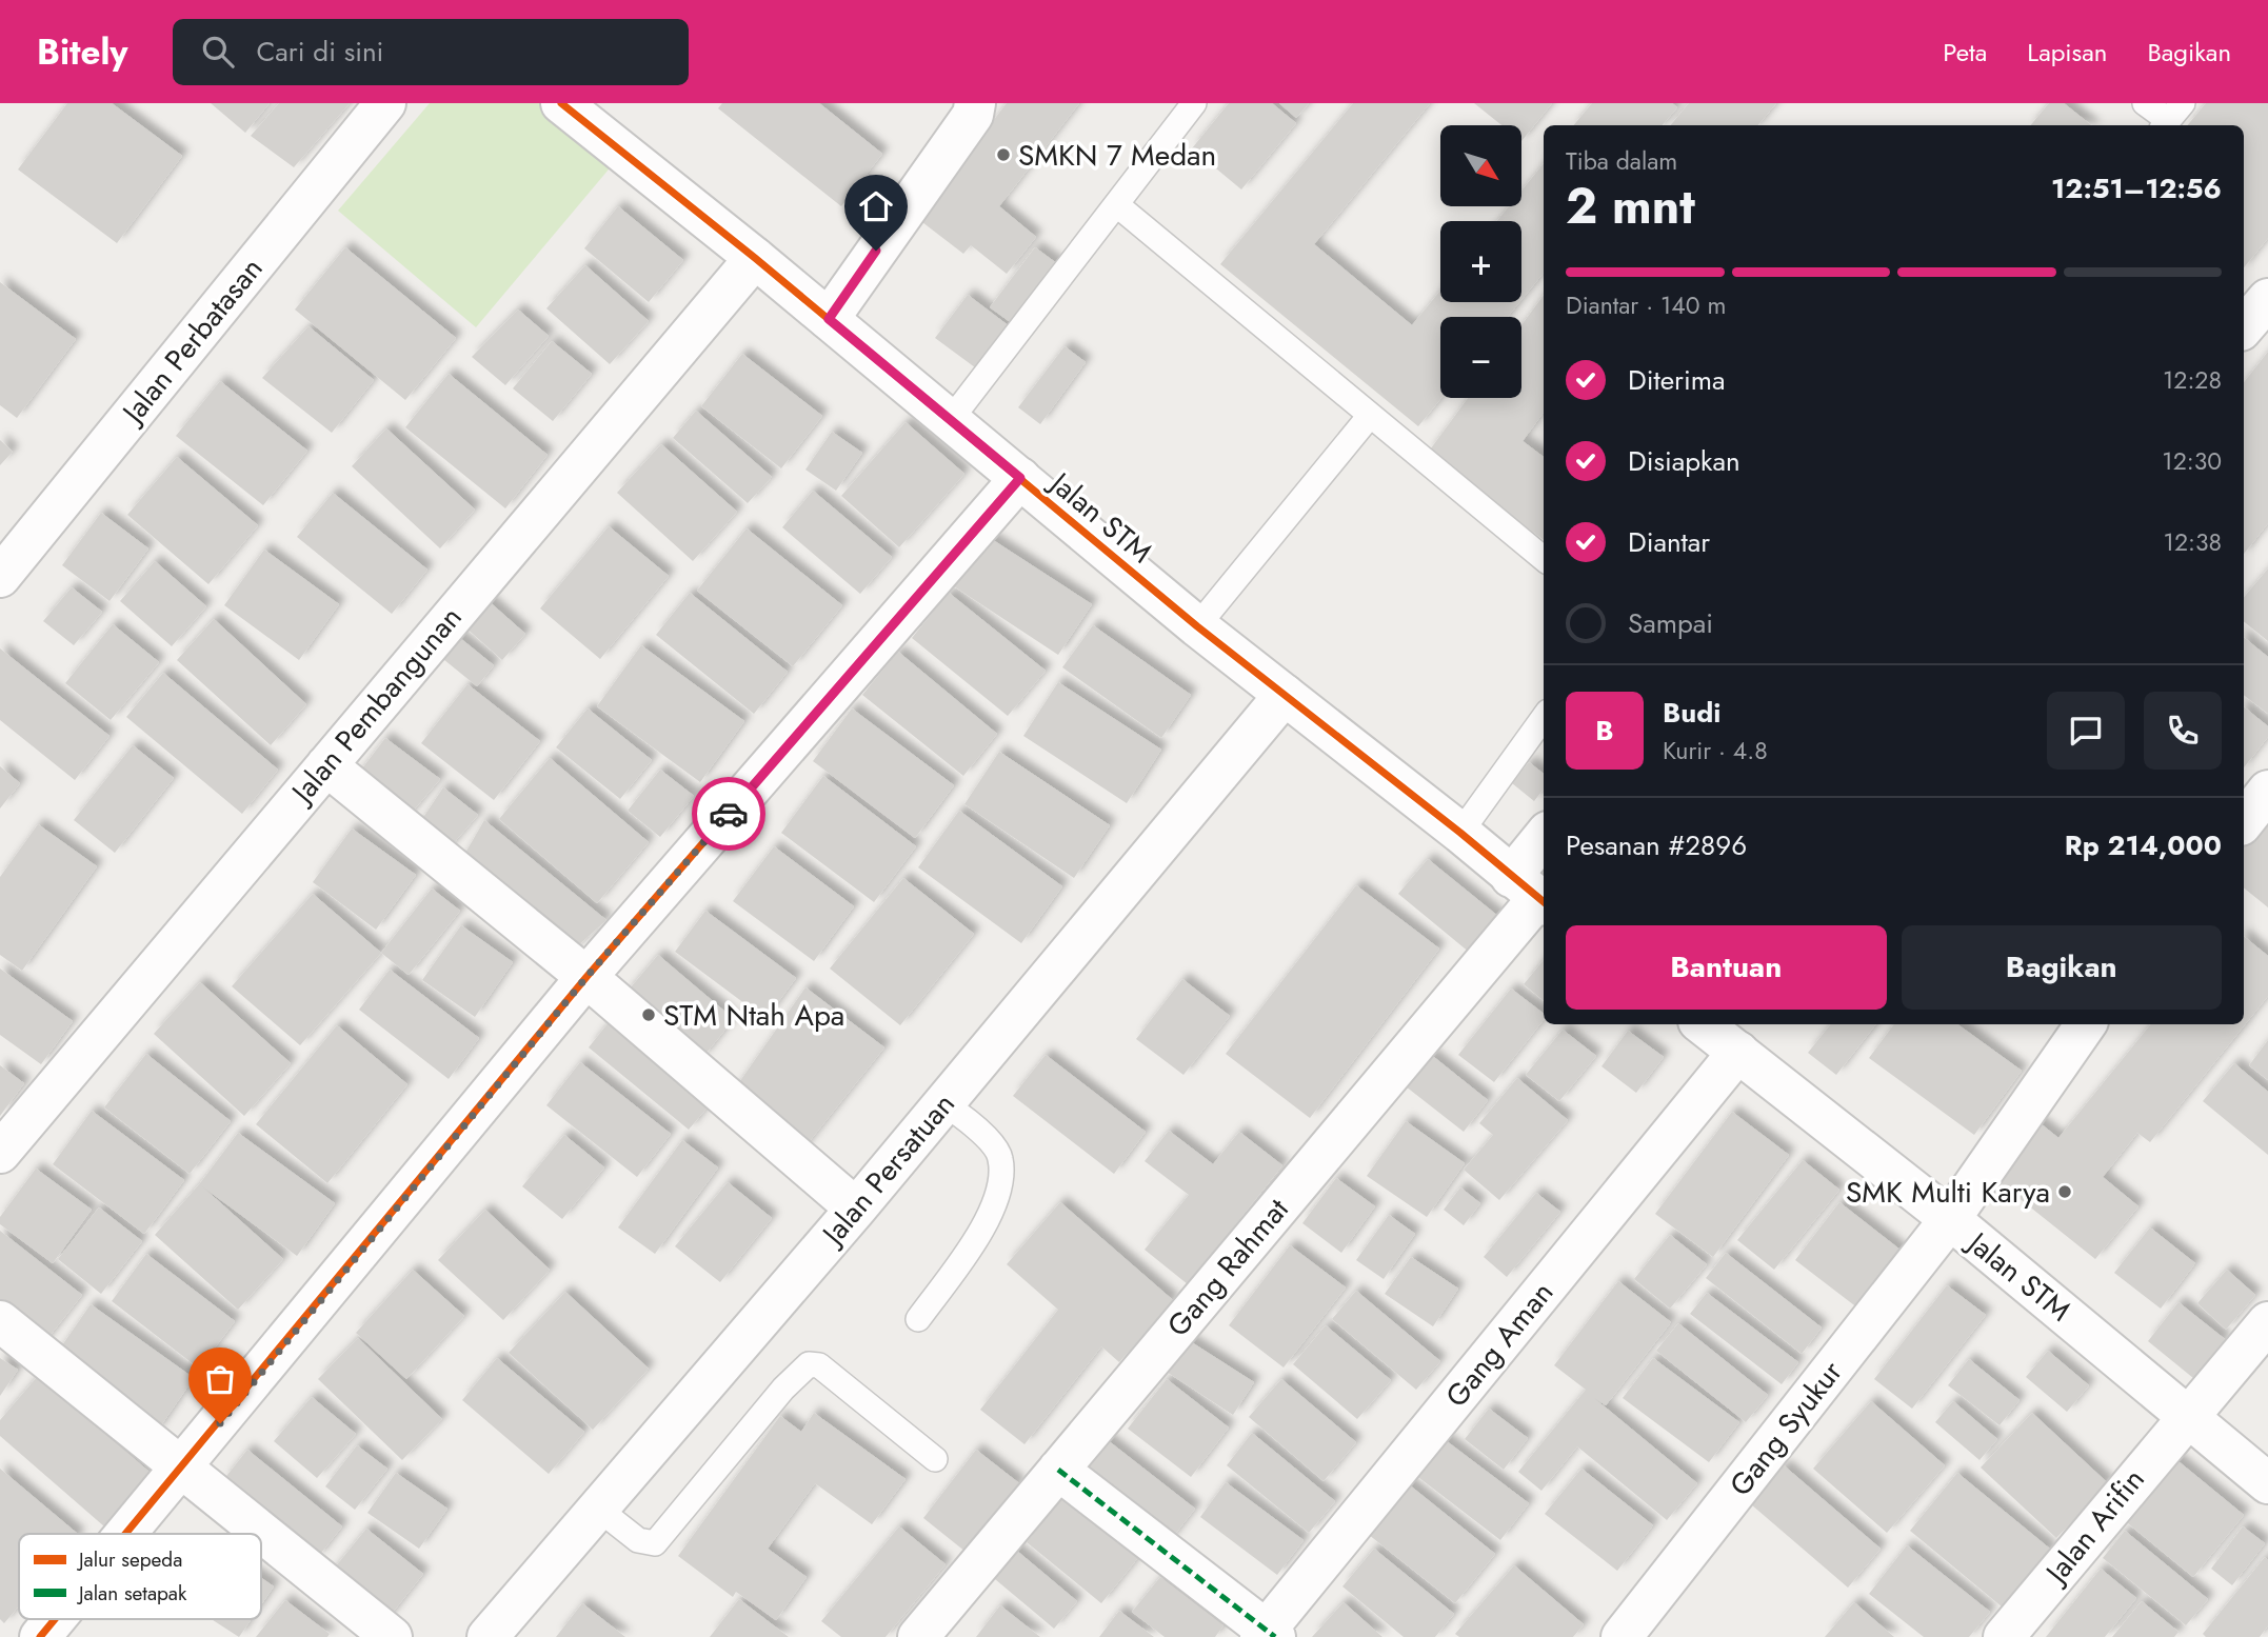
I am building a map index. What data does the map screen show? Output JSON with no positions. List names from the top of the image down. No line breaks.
{"streets":{"street":["Jalan Perbatasan","Jalan STM","Jalan Pembangunan","Jalan Persatuan","Gang Rahmat","Gang Aman","Gang Syukur","Jalan Arifin"]},"crossings":[["Jalan STM","Jalan Pembangunan"],["Jalan STM","Jalan Persatuan"],["Jalan STM","Gang Rahmat"],["Jalan STM","Gang Aman"],["Jalan STM","Gang Syukur"],["Jalan STM","Jalan Arifin"]],"places":["SMKN 7 Medan","STM Ntah Apa","SMK Multi Karya"],"legend":["Jalur sepeda","Jalan setapak"],"north":"bottom right","page":{"header":"Bitely","search":"Cari di sini","nav":["Peta","Lapisan","Bagikan"],"map_buttons":["+","−"],"heading":["2 mnt","Tiba dalam","12:51–12:56"],"panel":["Budi","Kurir · 4.8","Pesanan #2896","Rp 214,000"],"bar":"Diantar · 140 m","list":[["Diterima","12:28"],["Disiapkan","12:30"],["Diantar","12:38"],"Sampai"],"round":"B","buttons":["Bantuan","Bagikan"]}}
